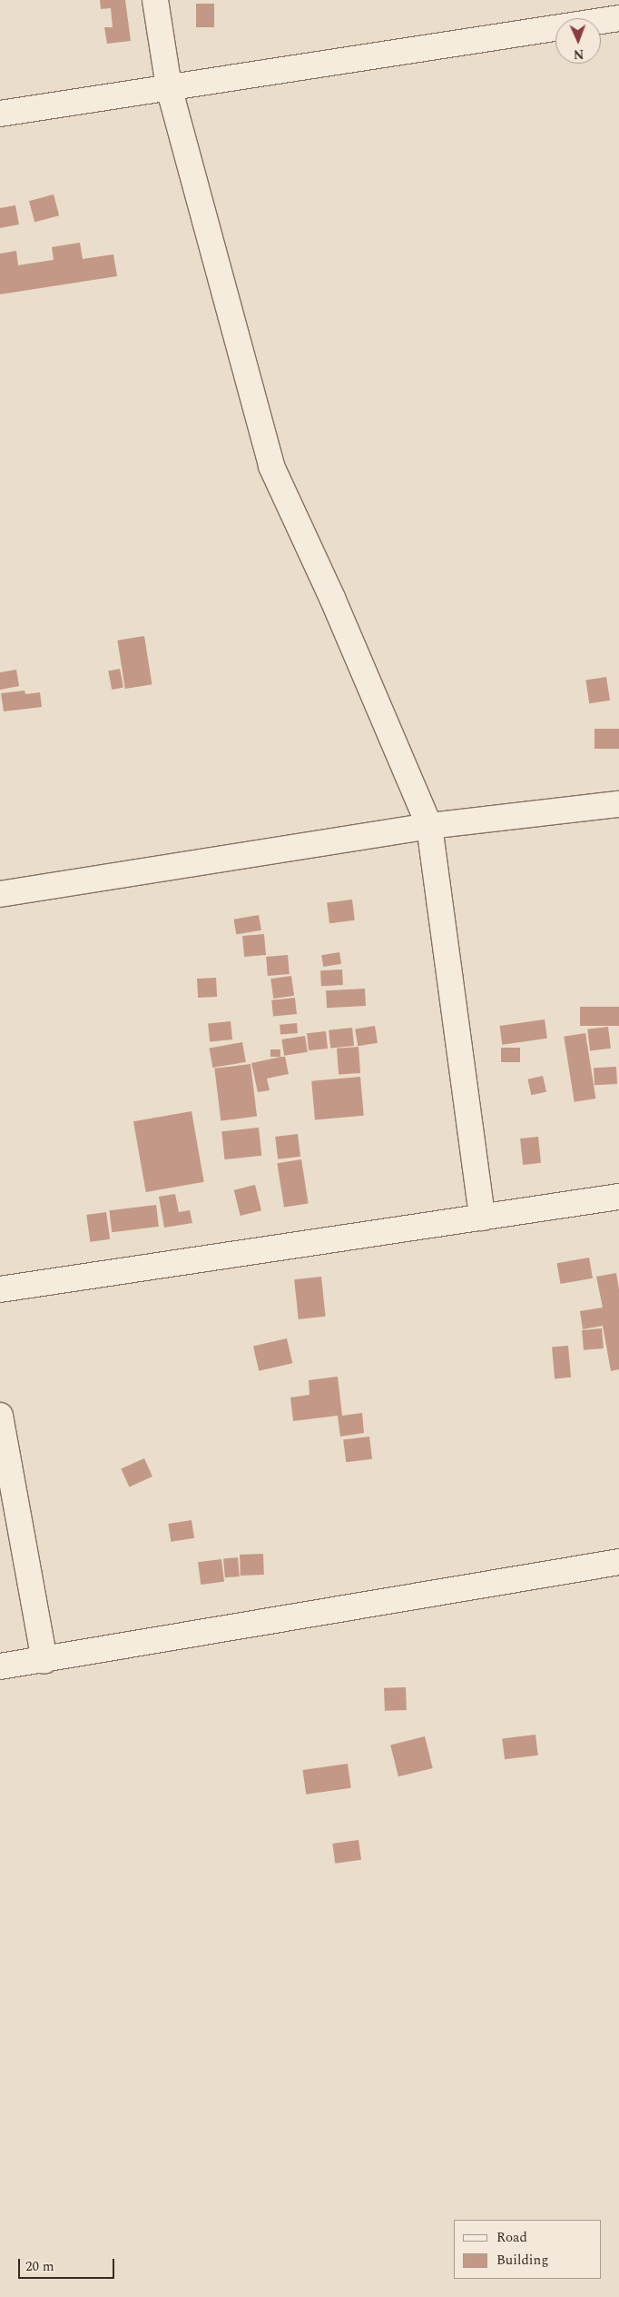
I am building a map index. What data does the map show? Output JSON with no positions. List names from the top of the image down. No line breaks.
{"legend":["Road","Building"],"scale_bar":"20 m","north":"bottom"}
